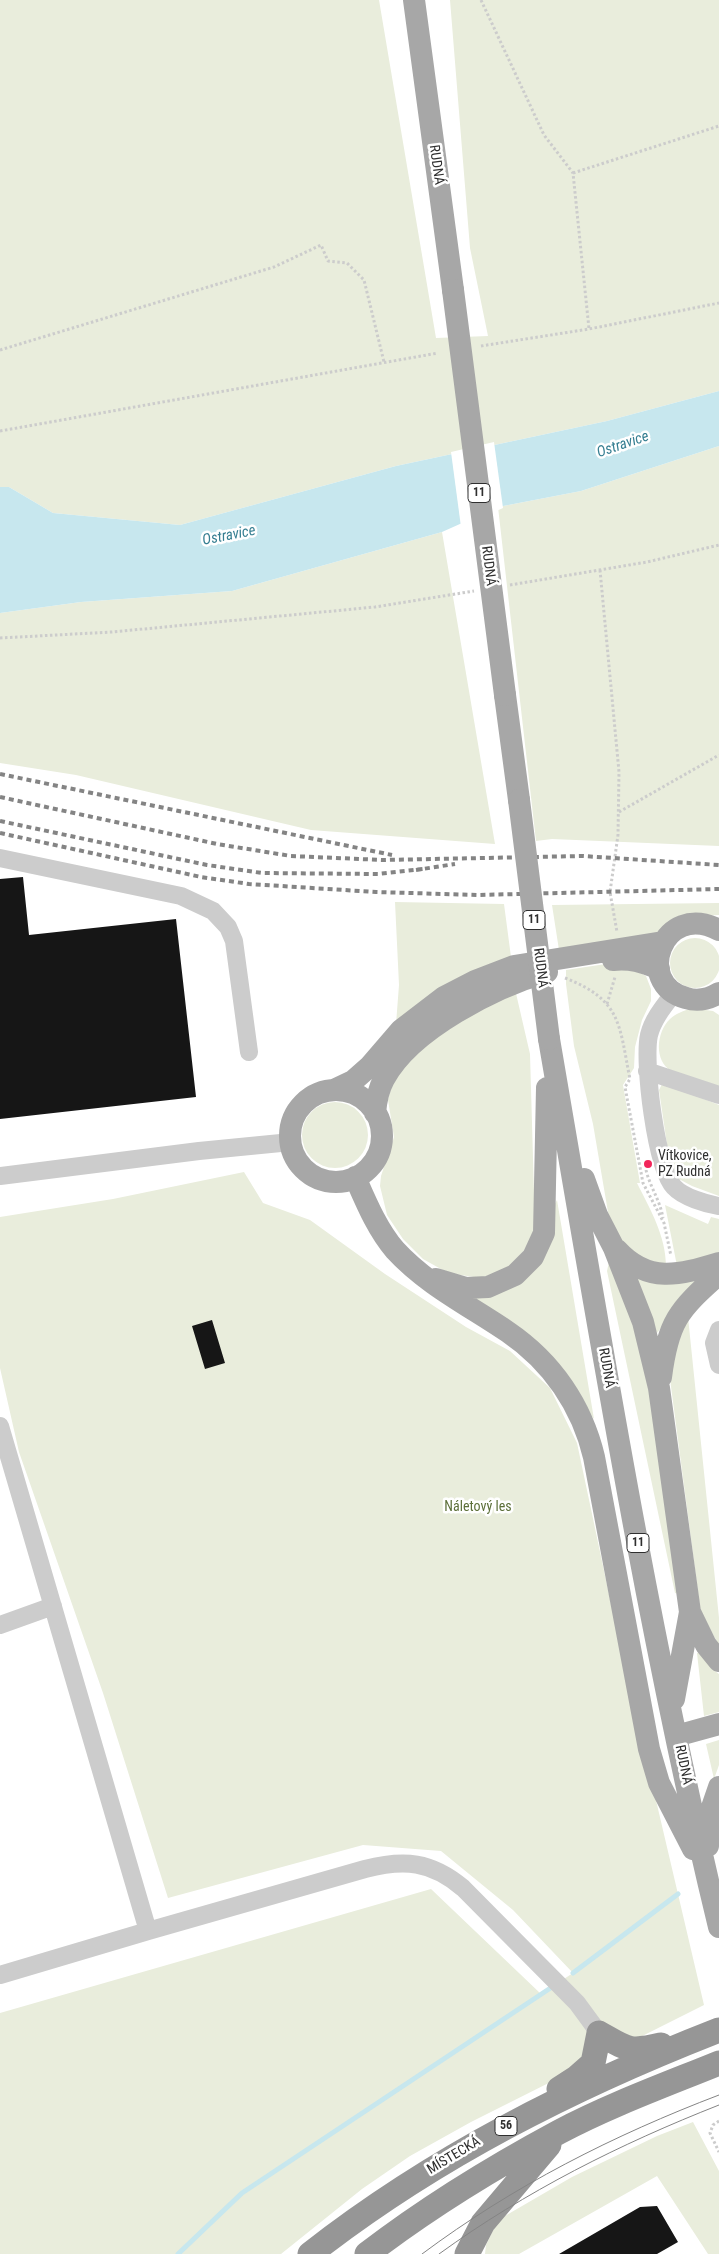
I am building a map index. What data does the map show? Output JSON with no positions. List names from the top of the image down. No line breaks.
{"streets":{"highway":["56","MÍSTECKÁ"],"main road":["RUDNÁ","11"]},"water":["Ostravice"],"parks":["Náletový les"],"places":["Vítkovice, PZ Rudná"]}
